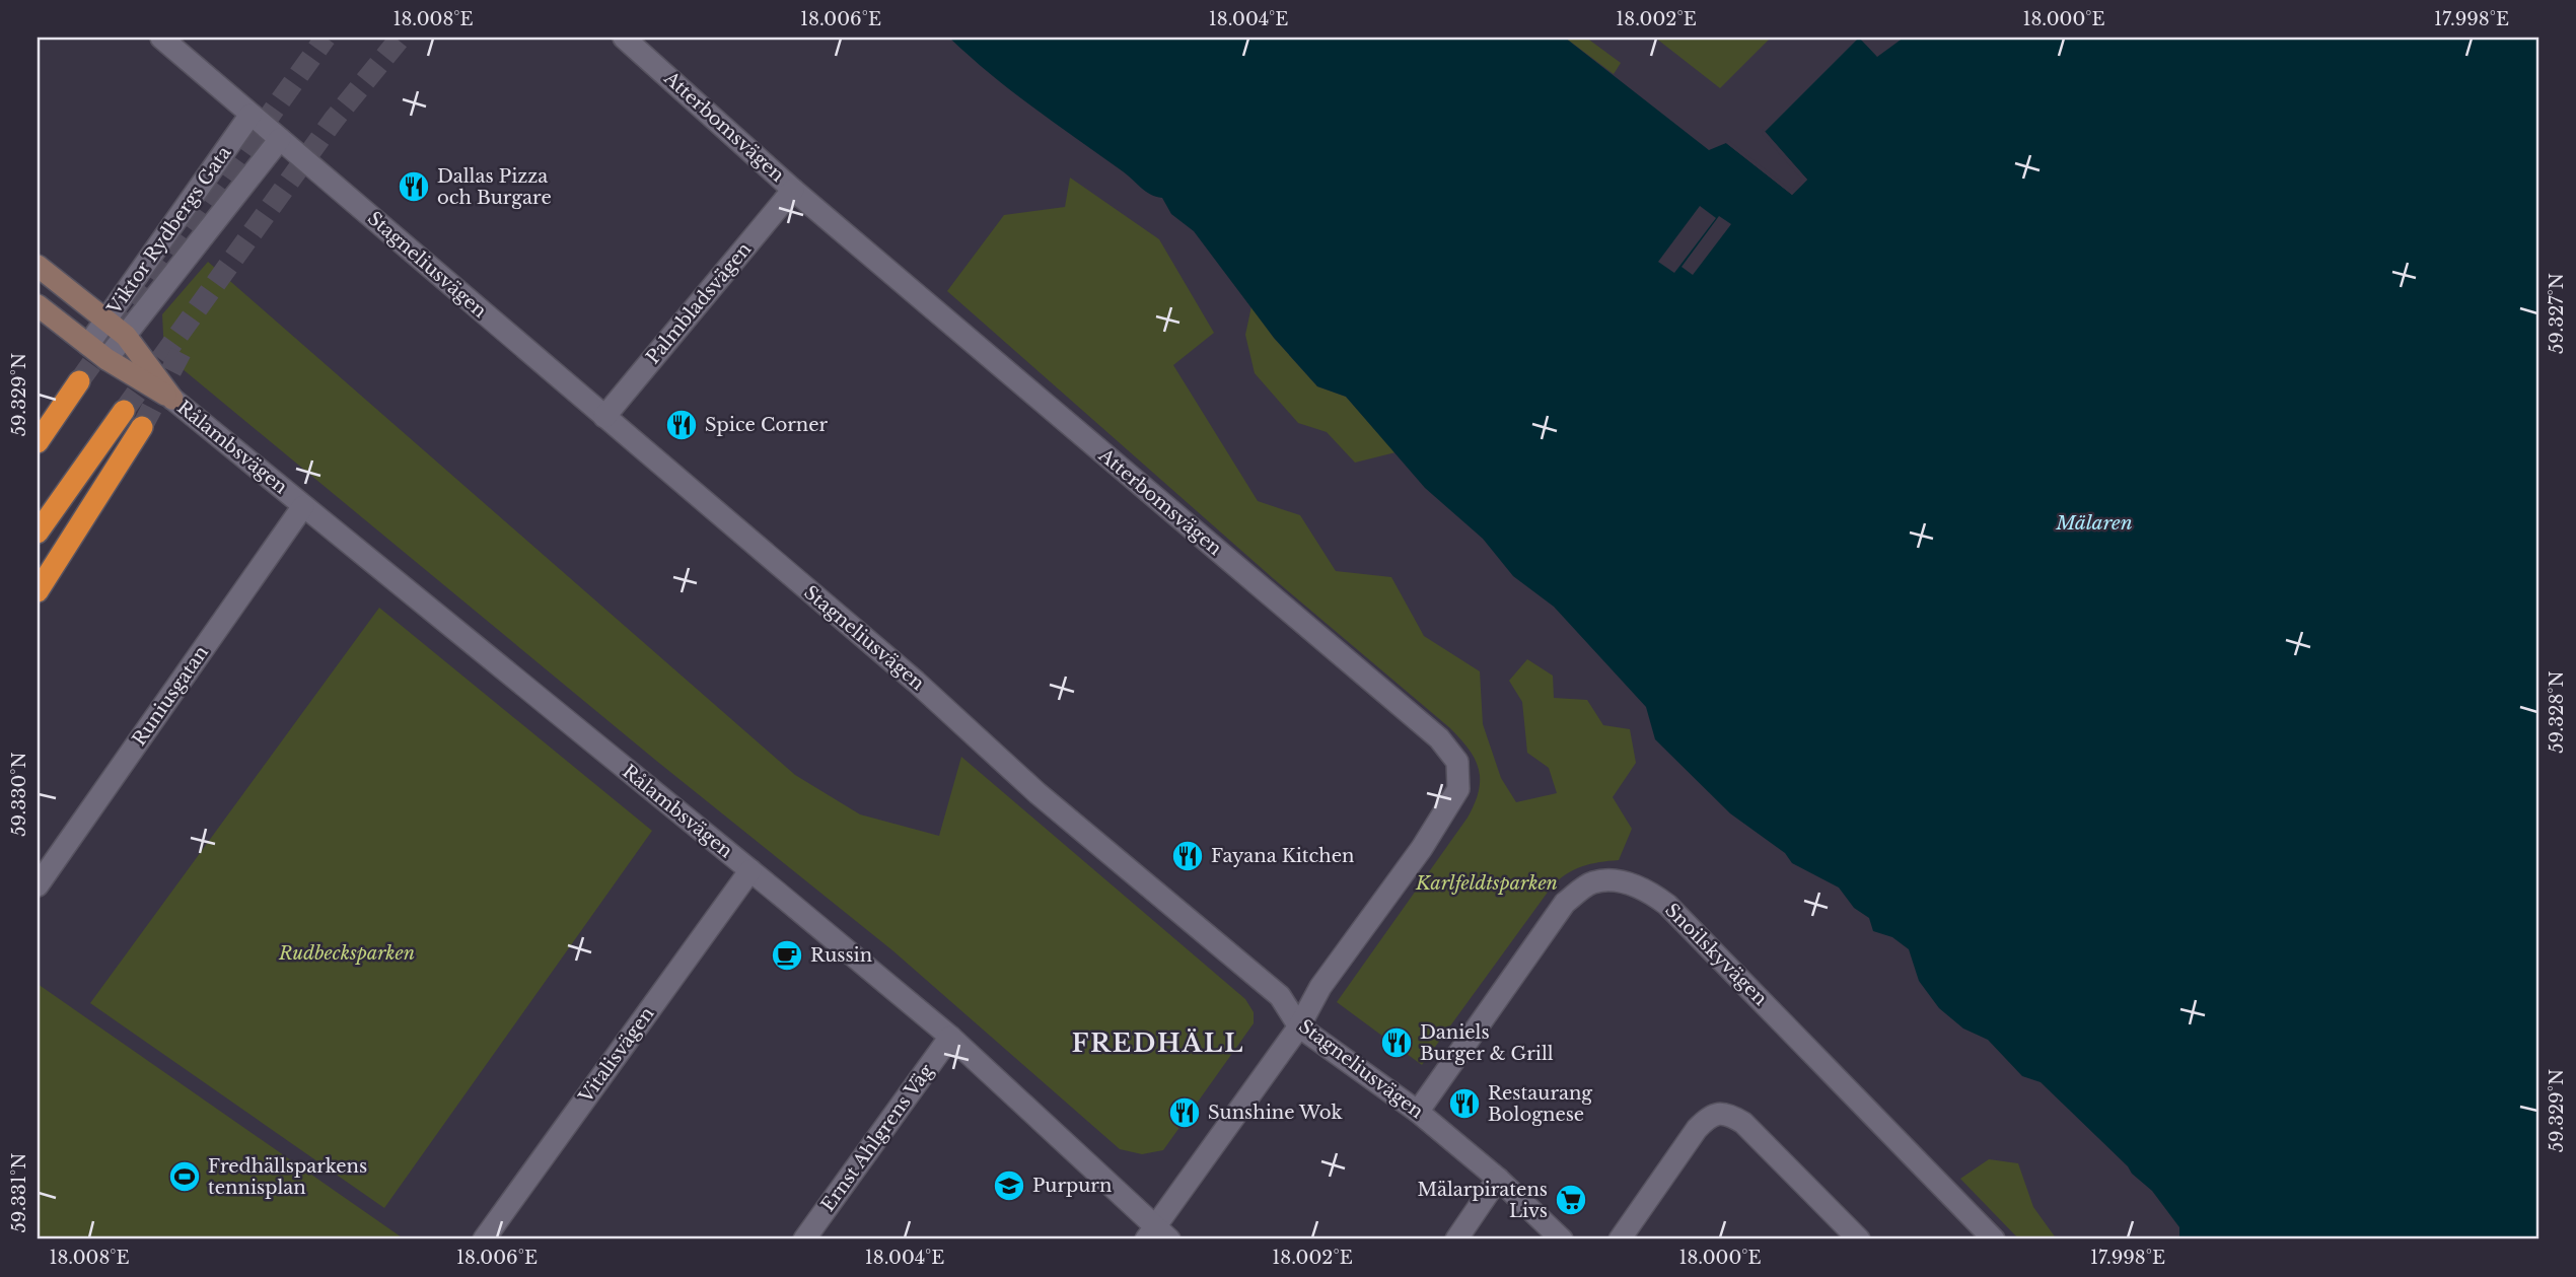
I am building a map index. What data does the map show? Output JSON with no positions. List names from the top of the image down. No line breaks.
{"streets":{"street":["Atterbomsvägen","Viktor Rydbergs Gata","Stagneliusvägen","Palmbladsvägen","Rålambsvägen","Runiusgatan","Snoilskyvägen","Vitalisvägen","Ernst Ahlgrens Väg"]},"crossings":[["Atterbomsvägen","Stagneliusvägen"],["Atterbomsvägen","Palmbladsvägen"],["Atterbomsvägen","Rålambsvägen"],["Viktor Rydbergs Gata","Stagneliusvägen"],["Viktor Rydbergs Gata","Rålambsvägen"],["Stagneliusvägen","Palmbladsvägen"],["Stagneliusvägen","Snoilskyvägen"],["Rålambsvägen","Runiusgatan"],["Rålambsvägen","Vitalisvägen"],["Rålambsvägen","Ernst Ahlgrens Väg"]],"districts":["FREDHÄLL"],"water":["Mälaren"],"parks":["Karlfeldtsparken","Rudbecksparken"],"places":{"restaurant":["Dallas Pizza och Burgare","Spice Corner","Fayana Kitchen","Daniels Burger & Grill","Restaurang Bolognese","Sunshine Wok"],"cafe":["Russin"],"sports":["Fredhällsparkens tennisplan"],"school or university":["Purpurn"],"supermarket":["Mälarpiratens Livs"]},"coordinates":["18.008°E","18.006°E","18.004°E","18.002°E","18.000°E","17.998°E","59.327°N","59.329°N","59.328°N","59.330°N","59.331°N"]}
